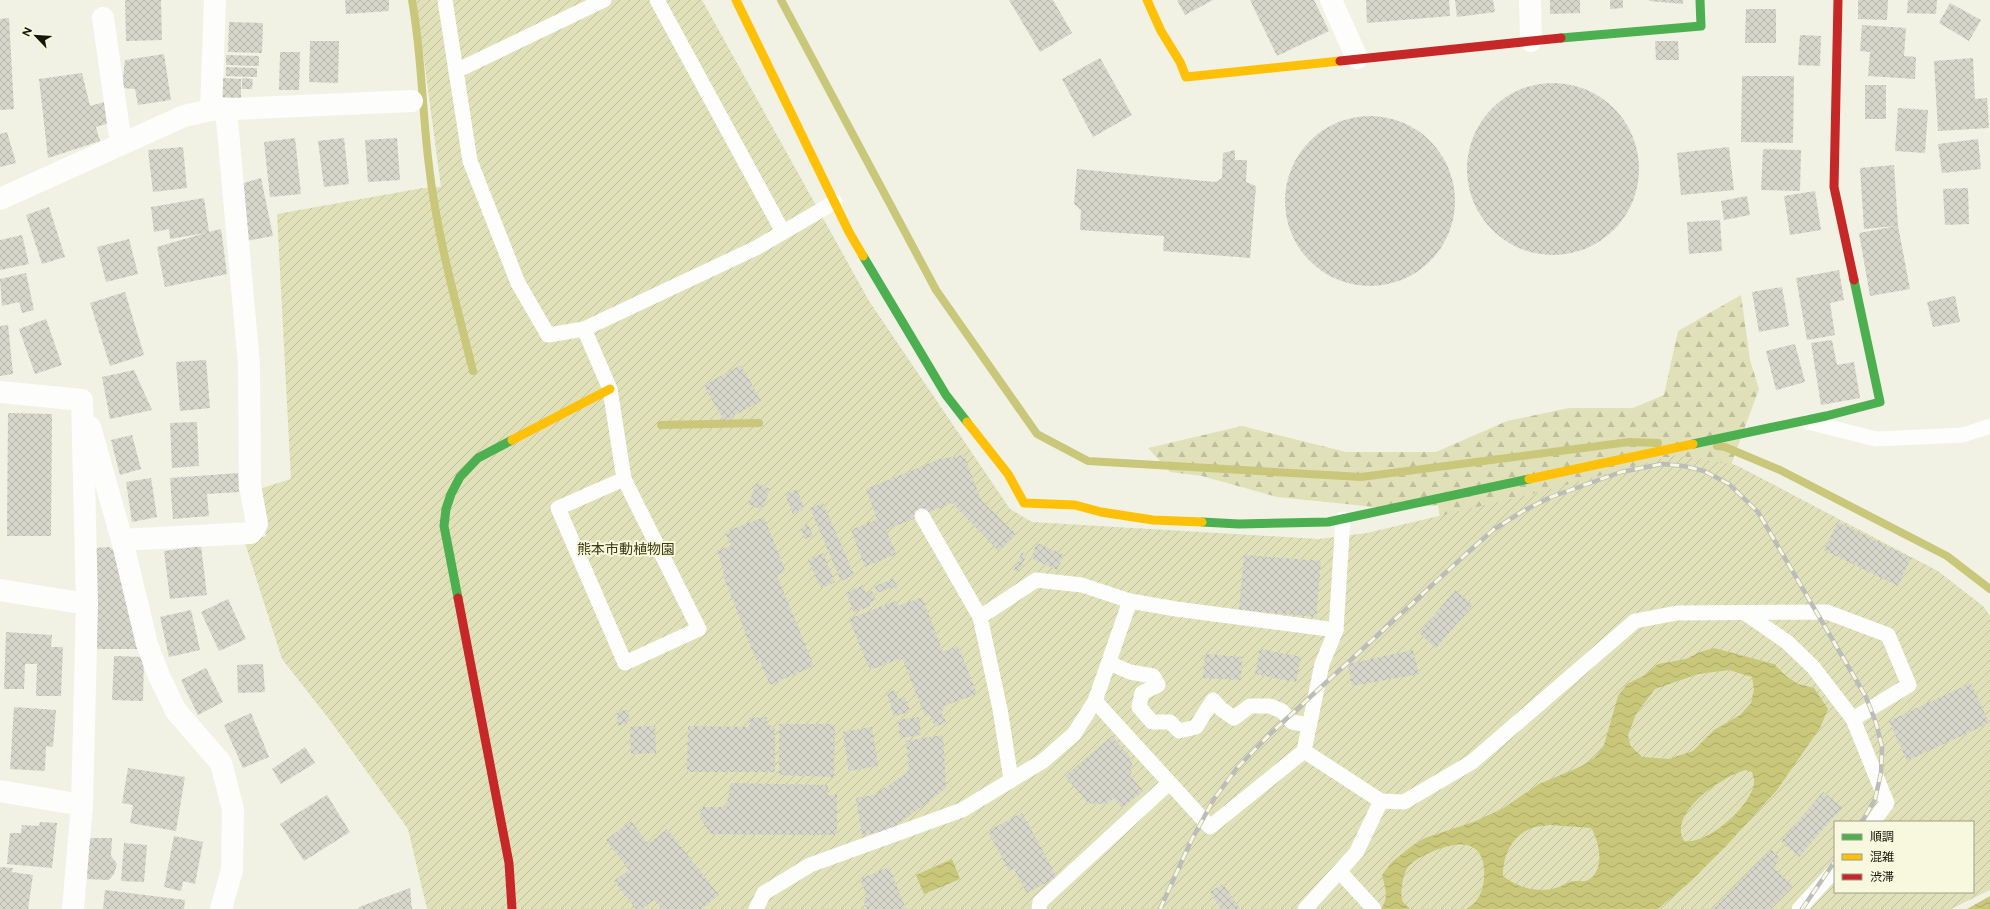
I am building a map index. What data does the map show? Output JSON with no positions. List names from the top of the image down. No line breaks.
{"parks":["熊本市動植物園"],"legend":["順調","混雑","渋滞"],"north":"top left"}
